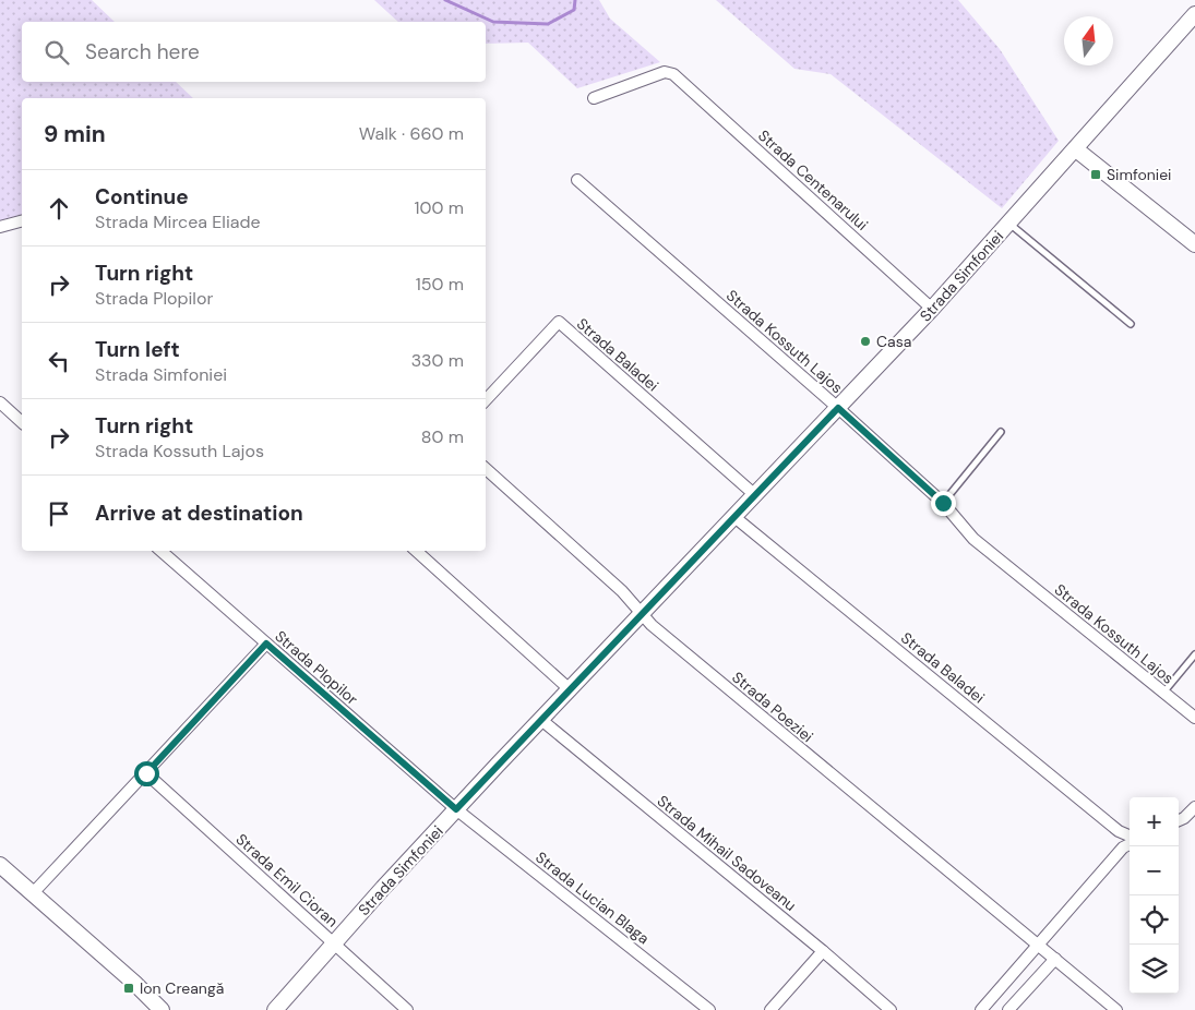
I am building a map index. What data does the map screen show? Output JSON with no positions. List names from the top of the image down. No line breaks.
{"streets":{"street":["Strada Centenarului","Strada Simfoniei","Strada Kossuth Lajos","Strada Baladei","Strada Plopilor","Strada Poeziei","Strada Mihail Sadoveanu","Strada Emil Cioran","Strada Lucian Blaga"]},"crossings":[["Strada Centenarului","Strada Simfoniei"],["Strada Simfoniei","Strada Kossuth Lajos"],["Strada Simfoniei","Strada Baladei"],["Strada Simfoniei","Strada Plopilor"],["Strada Simfoniei","Strada Poeziei"],["Strada Simfoniei","Strada Mihail Sadoveanu"],["Strada Simfoniei","Strada Emil Cioran"],["Strada Simfoniei","Strada Lucian Blaga"],["Strada Plopilor","Strada Lucian Blaga"]],"places":{"transit":["Simfoniei","Ion Creangă"],"other":["Casa"]},"north":"top","page":{"search":"Search here","heading":["9 min","Walk · 660 m"],"list":[["Continue","Strada Mircea Eliade","100 m"],["Turn right","Strada Plopilor","150 m"],["Turn left","Strada Simfoniei","330 m"],["Turn right","Strada Kossuth Lajos","80 m"],"Arrive at destination"],"map_buttons":["+","−"]}}
